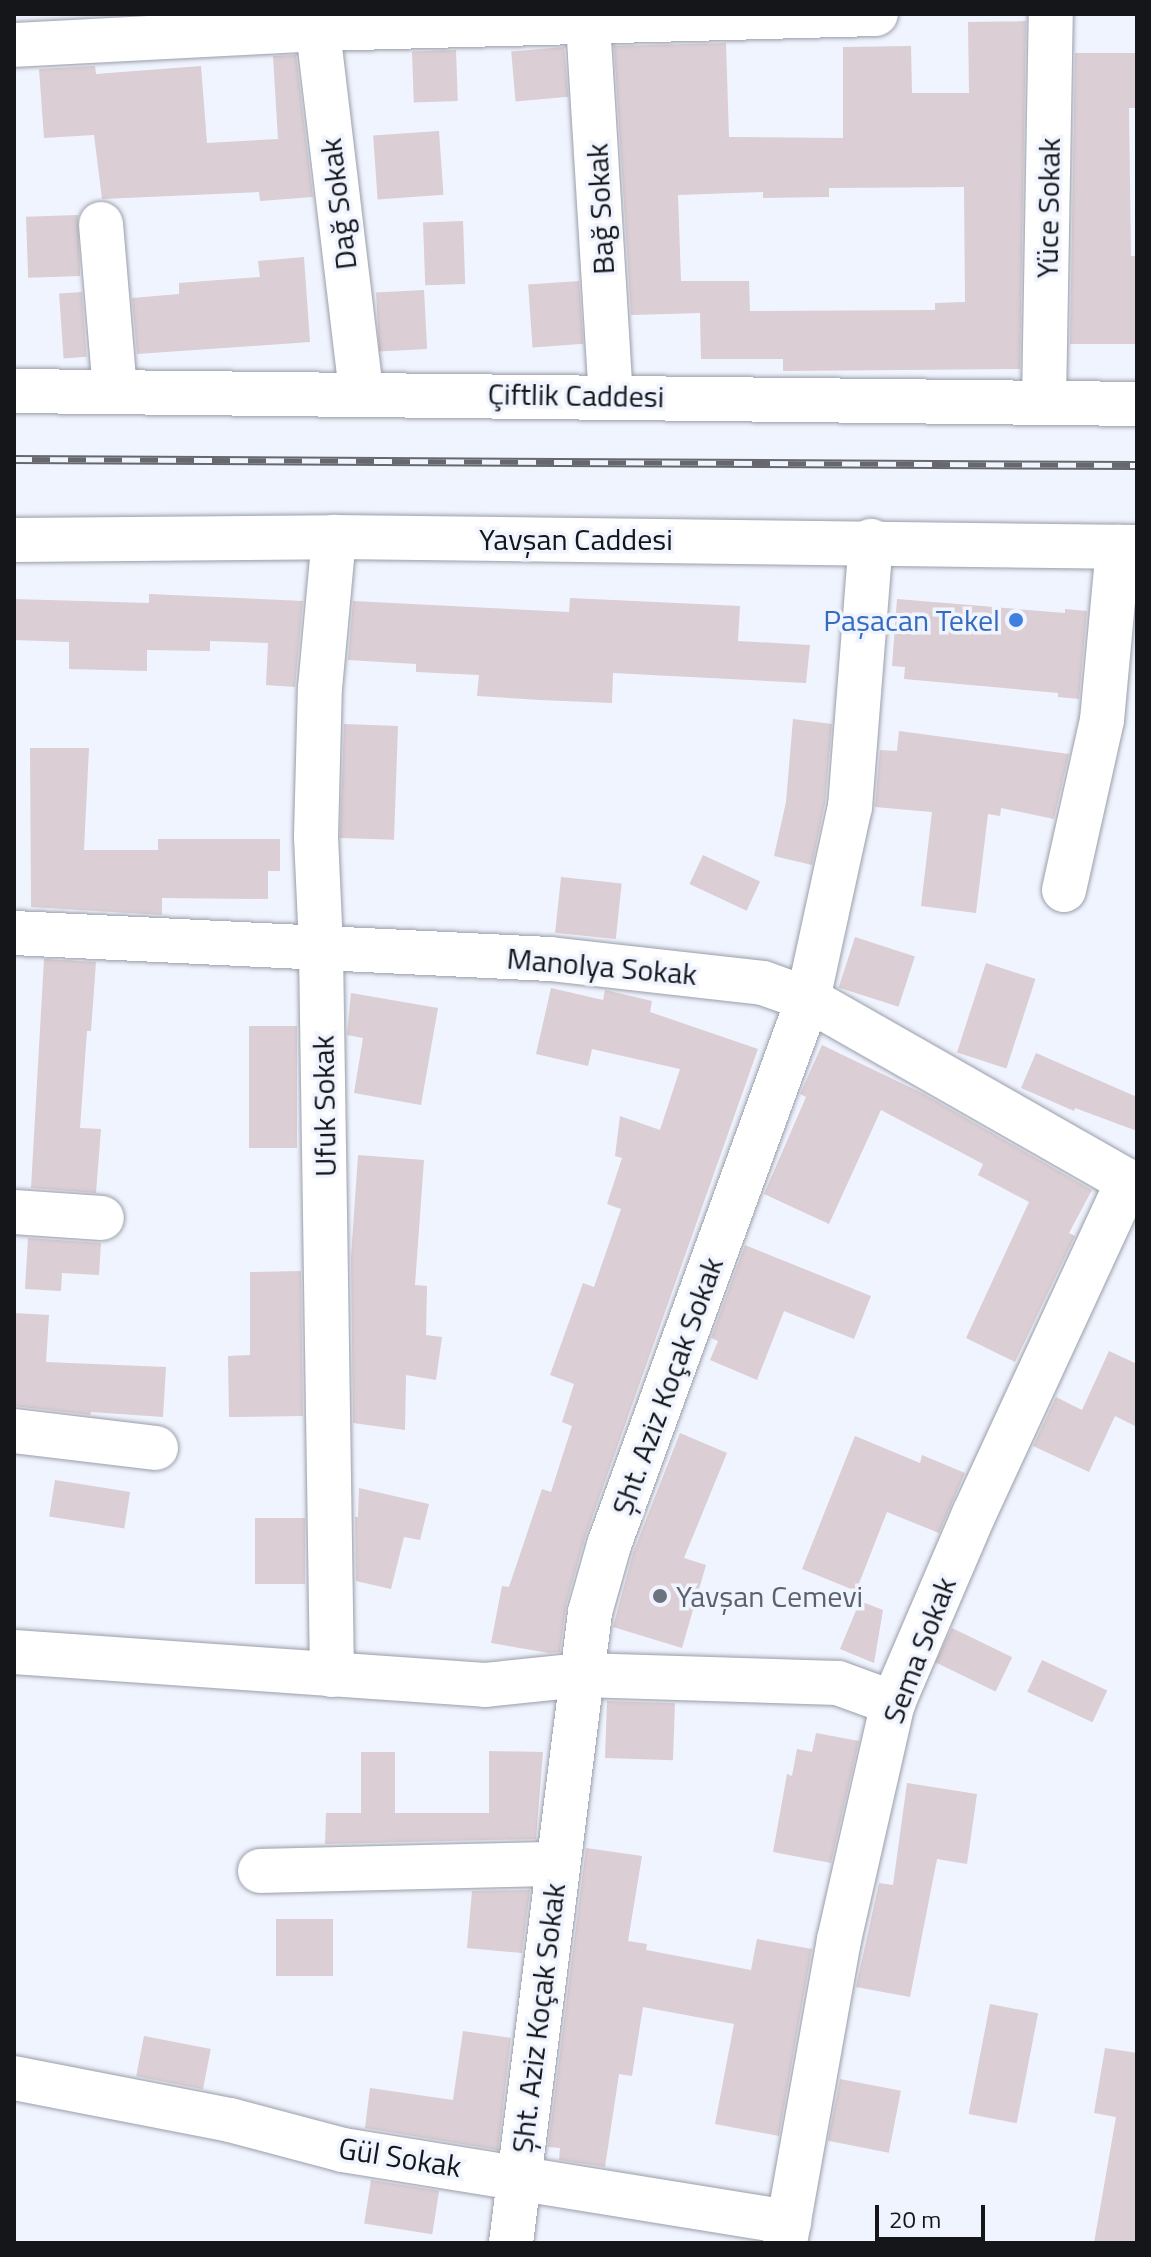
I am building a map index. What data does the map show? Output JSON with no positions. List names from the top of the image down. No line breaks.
{"streets":{"street":["Dağ Sokak","Yüce Sokak","Bağ Sokak","Çiftlik Caddesi","Yavşan Caddesi","Manolya Sokak","Ufuk Sokak","Şht. Aziz Koçak Sokak","Sema Sokak","Gül Sokak"]},"crossings":[["Dağ Sokak","Çiftlik Caddesi"],["Yüce Sokak","Çiftlik Caddesi"],["Bağ Sokak","Çiftlik Caddesi"],["Yavşan Caddesi","Ufuk Sokak"],["Yavşan Caddesi","Şht. Aziz Koçak Sokak"],["Manolya Sokak","Ufuk Sokak"],["Manolya Sokak","Şht. Aziz Koçak Sokak"],["Manolya Sokak","Sema Sokak"],["Şht. Aziz Koçak Sokak","Gül Sokak"],["Sema Sokak","Gül Sokak"]],"places":["Paşacan Tekel","Yavşan Cemevi"],"scale_bar":"20 m"}
